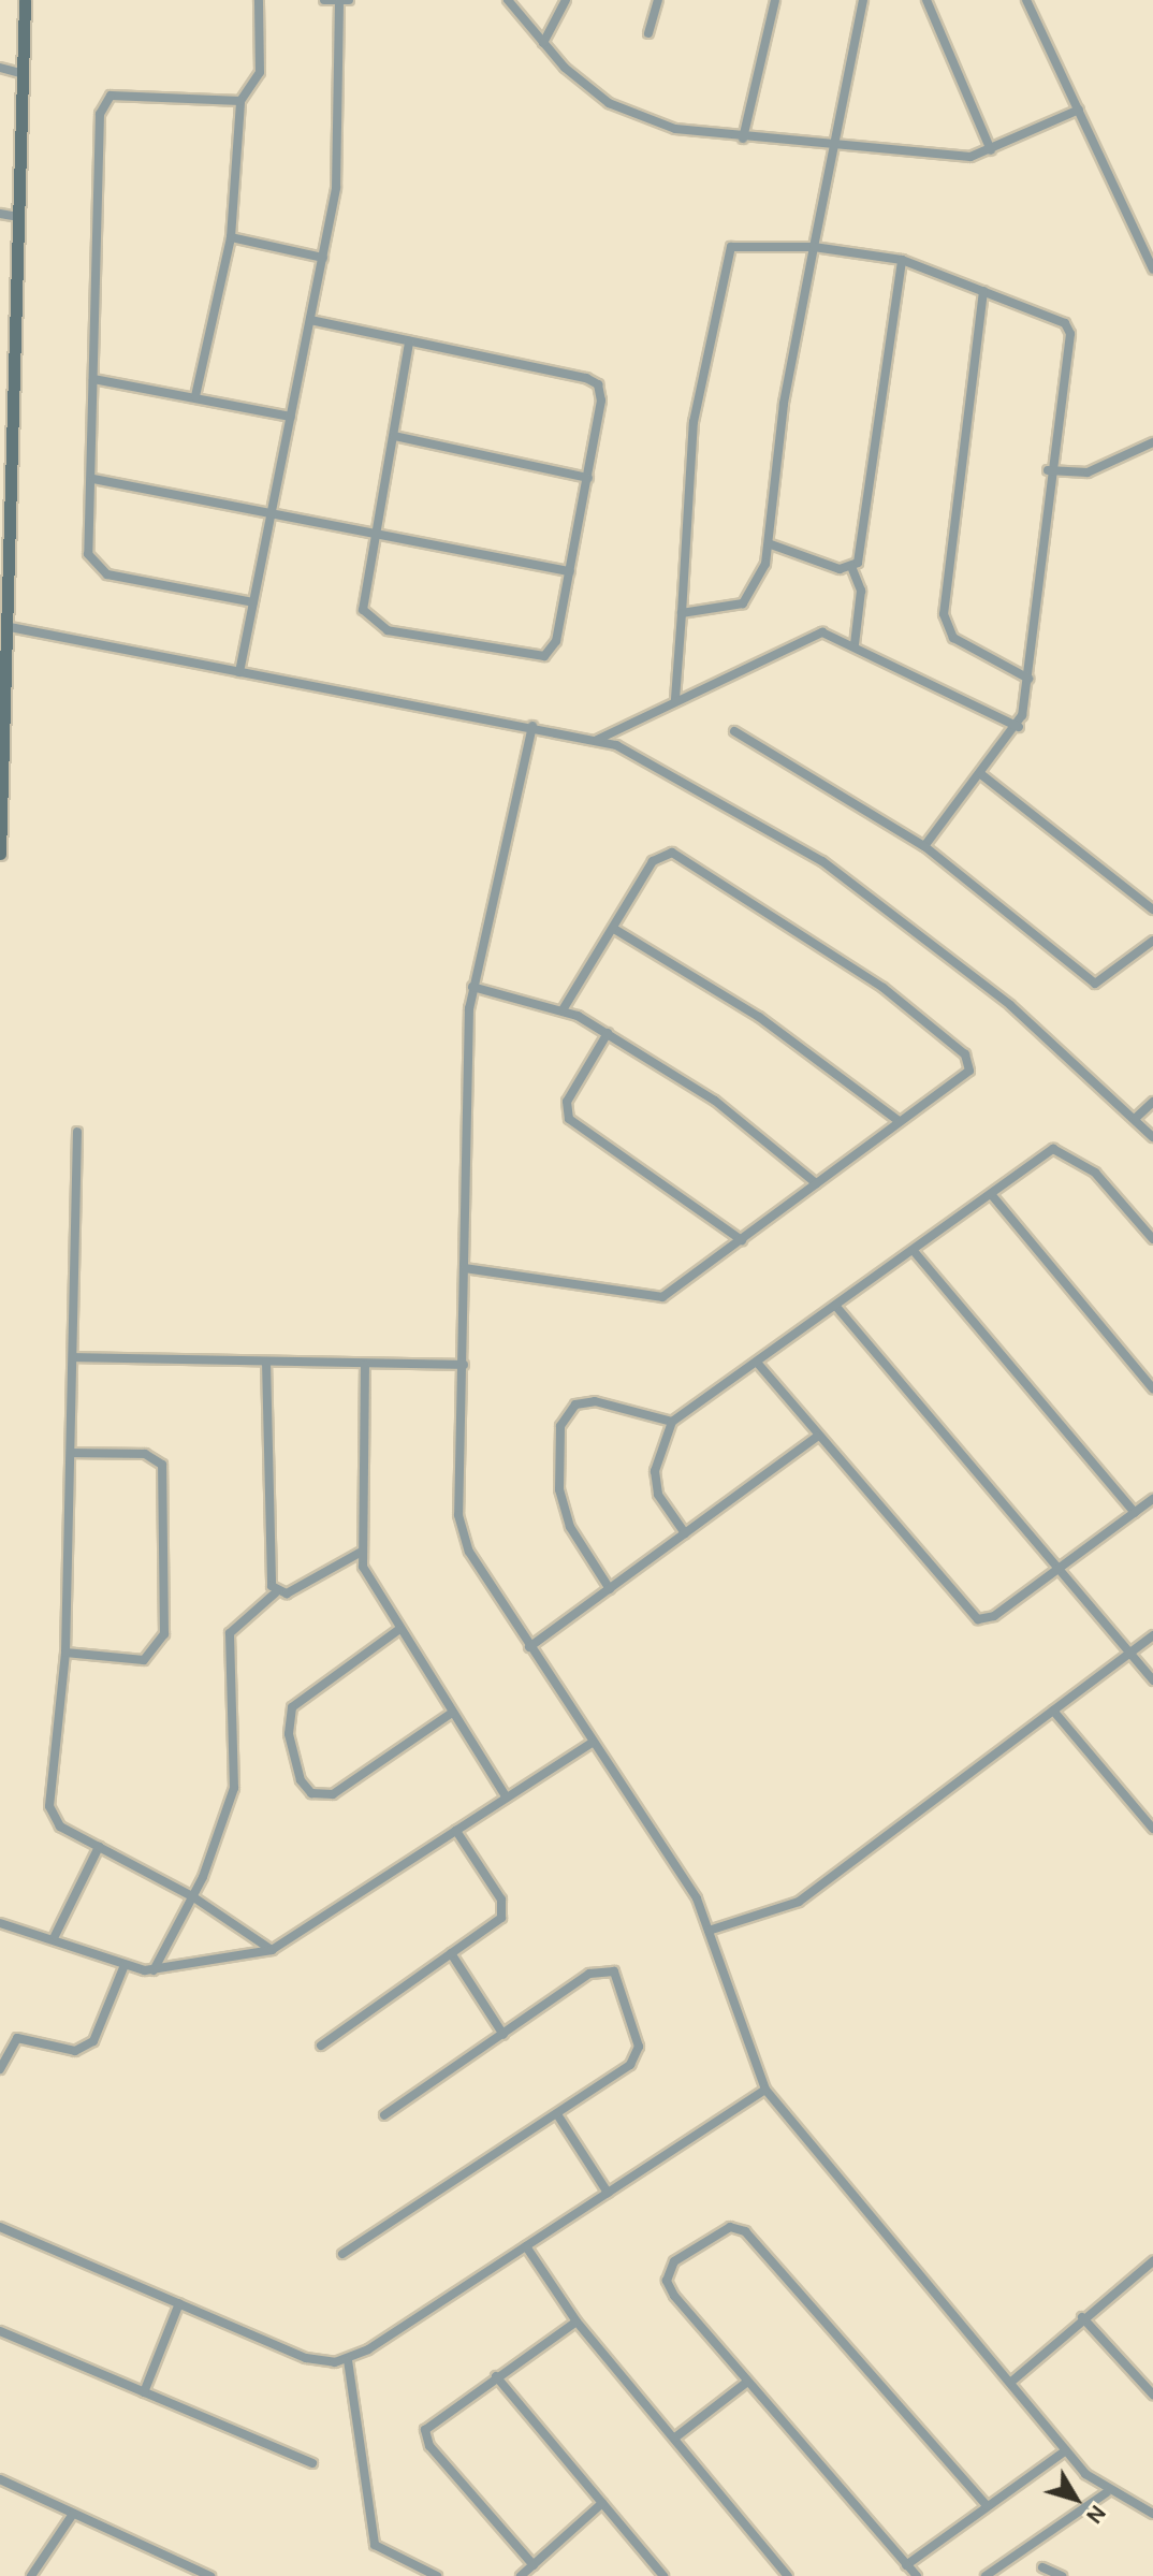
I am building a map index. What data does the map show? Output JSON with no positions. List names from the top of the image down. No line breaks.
{"north":"bottom right"}
